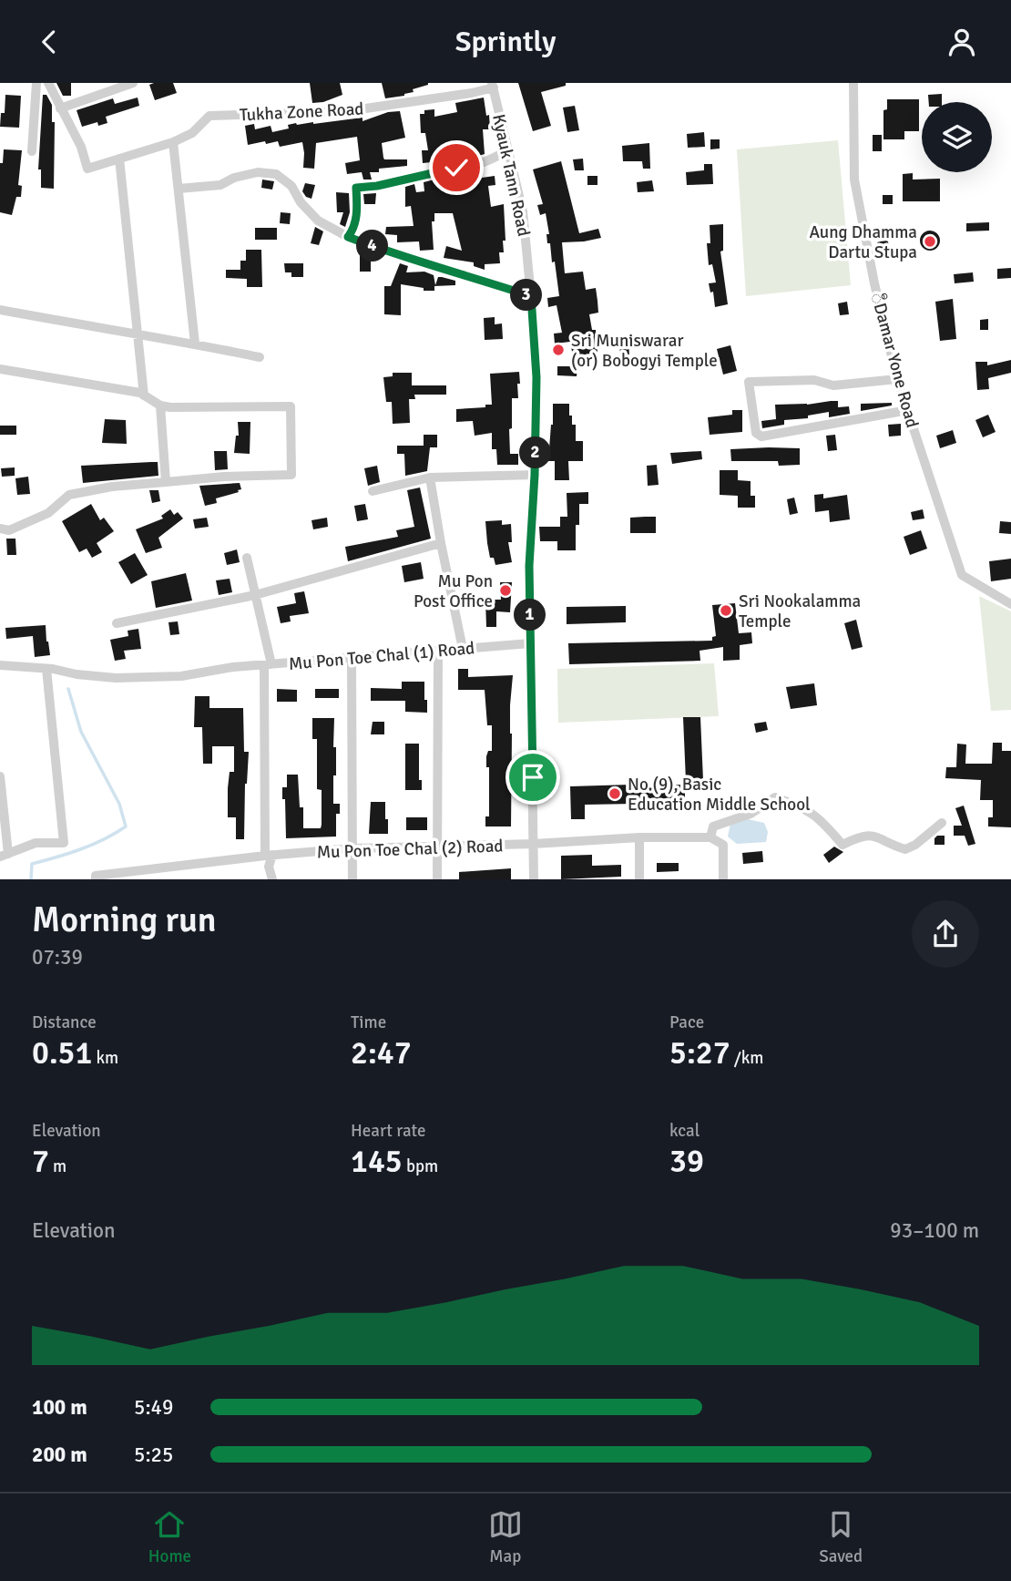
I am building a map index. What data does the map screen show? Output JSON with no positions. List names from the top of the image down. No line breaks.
{"streets":{"street":["Tukha Zone Road","Kyauk Tann Road","ီDamar Yone Road","Mu Pon Toe Chal (1) Road","Mu Pon Toe Chal (2) Road"]},"crossings":[["Tukha Zone Road","Kyauk Tann Road"],["Kyauk Tann Road","Mu Pon Toe Chal (1) Road"],["Kyauk Tann Road","Mu Pon Toe Chal (2) Road"]],"places":["Aung Dhamma Dartu Stupa","Sri Muniswarar (or) Bobogyi Temple","Mu Pon Post Office","Sri Nookalamma Temple","No.(9), Basic Education Middle School"],"page":{"header":"Sprintly","pins":["4","3","2","1"],"heading":["Morning run","07:39"],"stats":[["Distance","0.51 km"],["Time","2:47"],["Pace","5:27 /km"],["Elevation","7 m"],["Heart rate","145 bpm"],["kcal","39"]],"chart":["Elevation","93–100 m"],"list":[{"name":"100 m","note":"5:49"},{"name":"200 m","note":"5:25"}],"tabs":["Home","Map","Saved"]}}
